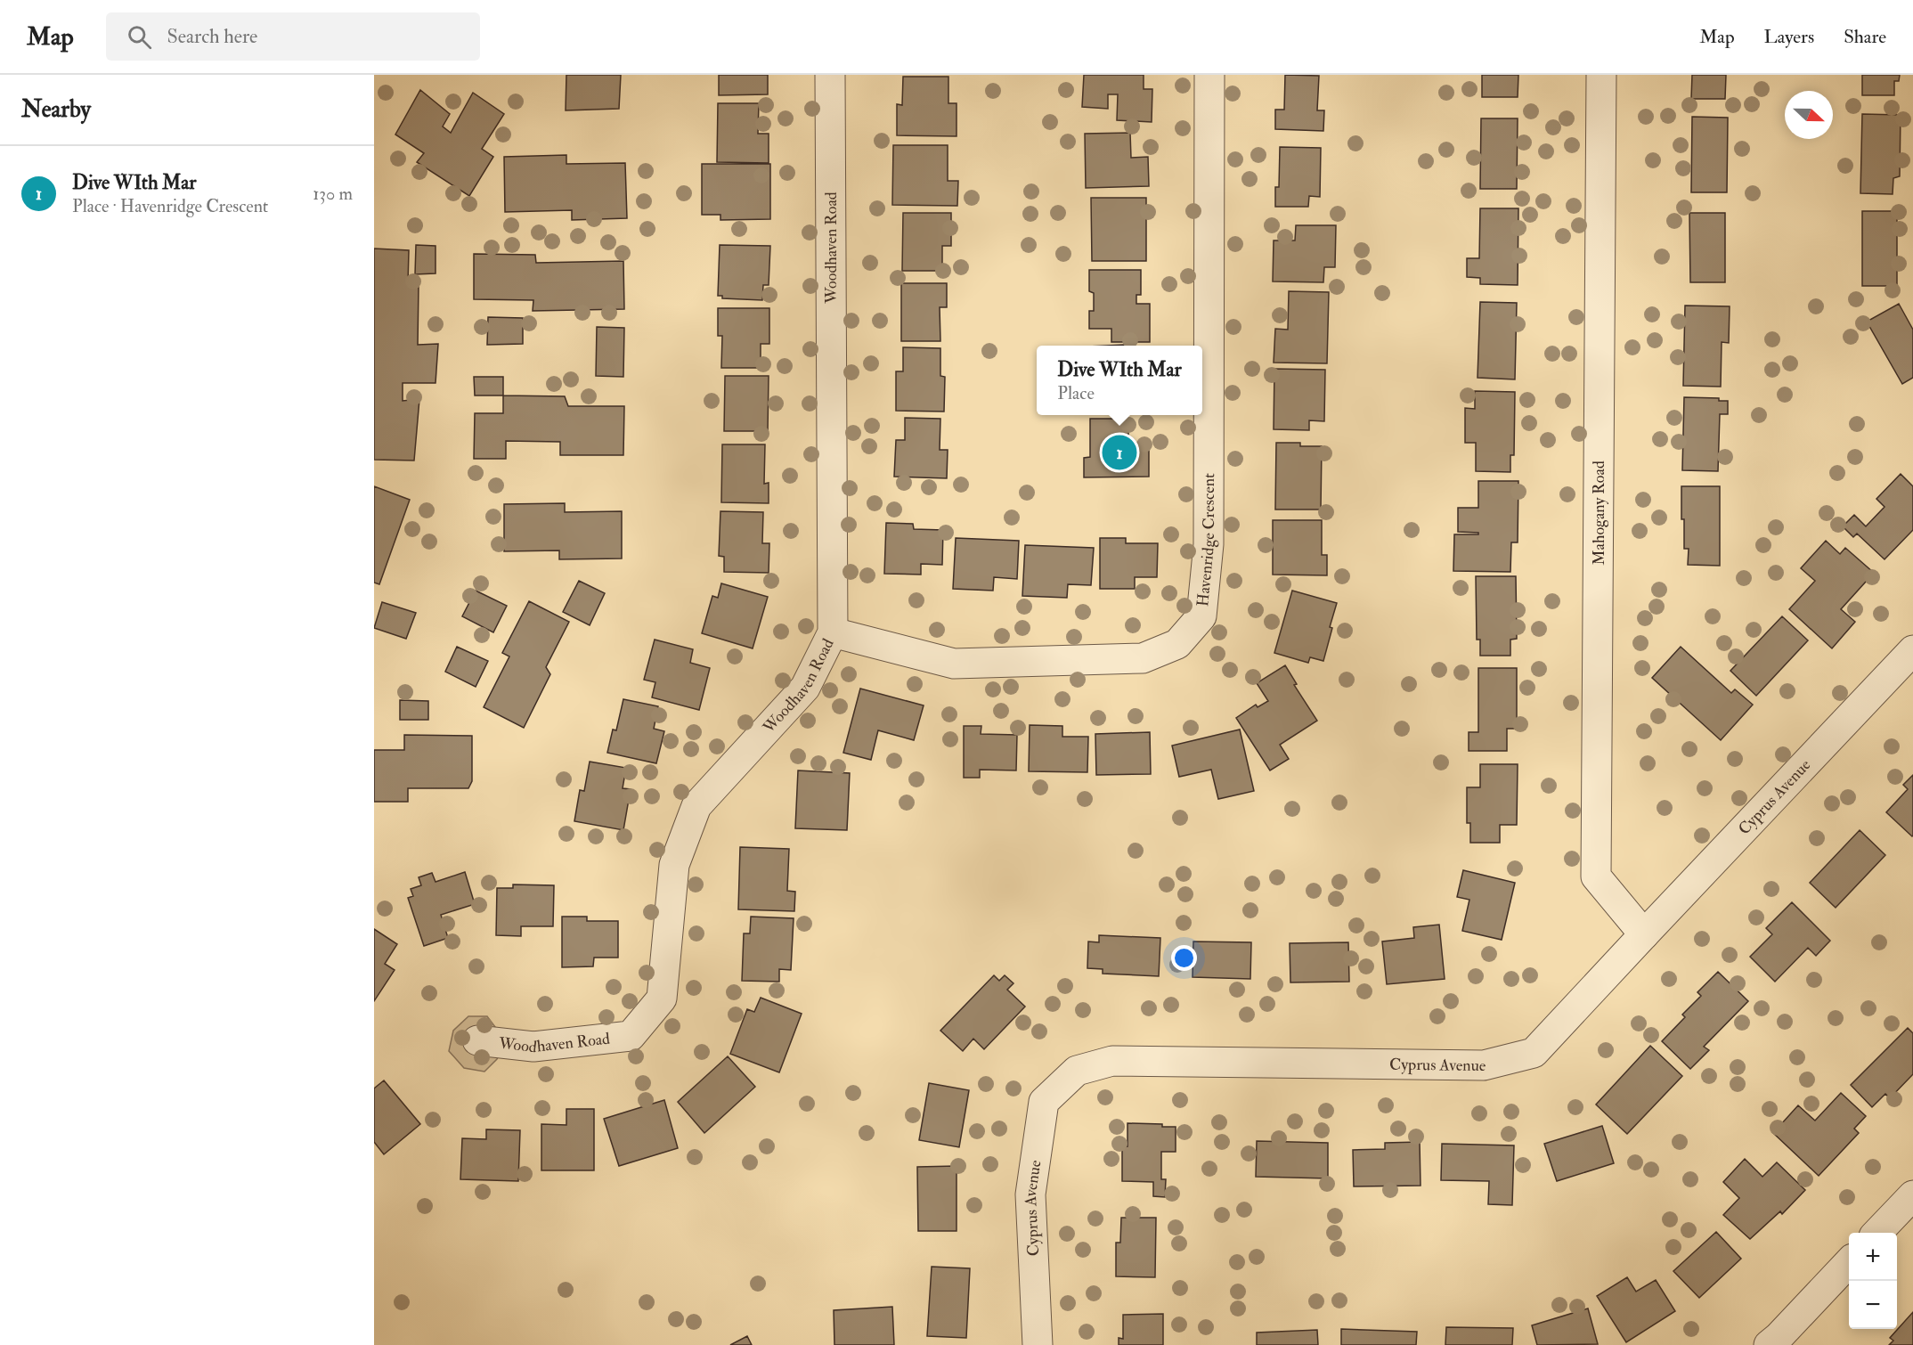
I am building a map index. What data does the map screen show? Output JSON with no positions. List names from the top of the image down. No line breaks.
{"streets":{"street":["Woodhaven Road","Mahogany Road","Havenridge Crescent","Cyprus Avenue"]},"crossings":[["Woodhaven Road","Havenridge Crescent"],["Mahogany Road","Cyprus Avenue"]],"north":"right","page":{"header":"Map","search":"Search here","nav":["Map","Layers","Share"],"heading":"Nearby","list":[{"mark":"1","name":"Dive WIth Mar","note":"Place · Havenridge Crescent","value":"130 m"}],"popup":["Dive WIth Mar","Place"],"pins":"1","map_buttons":["+","−"]}}
